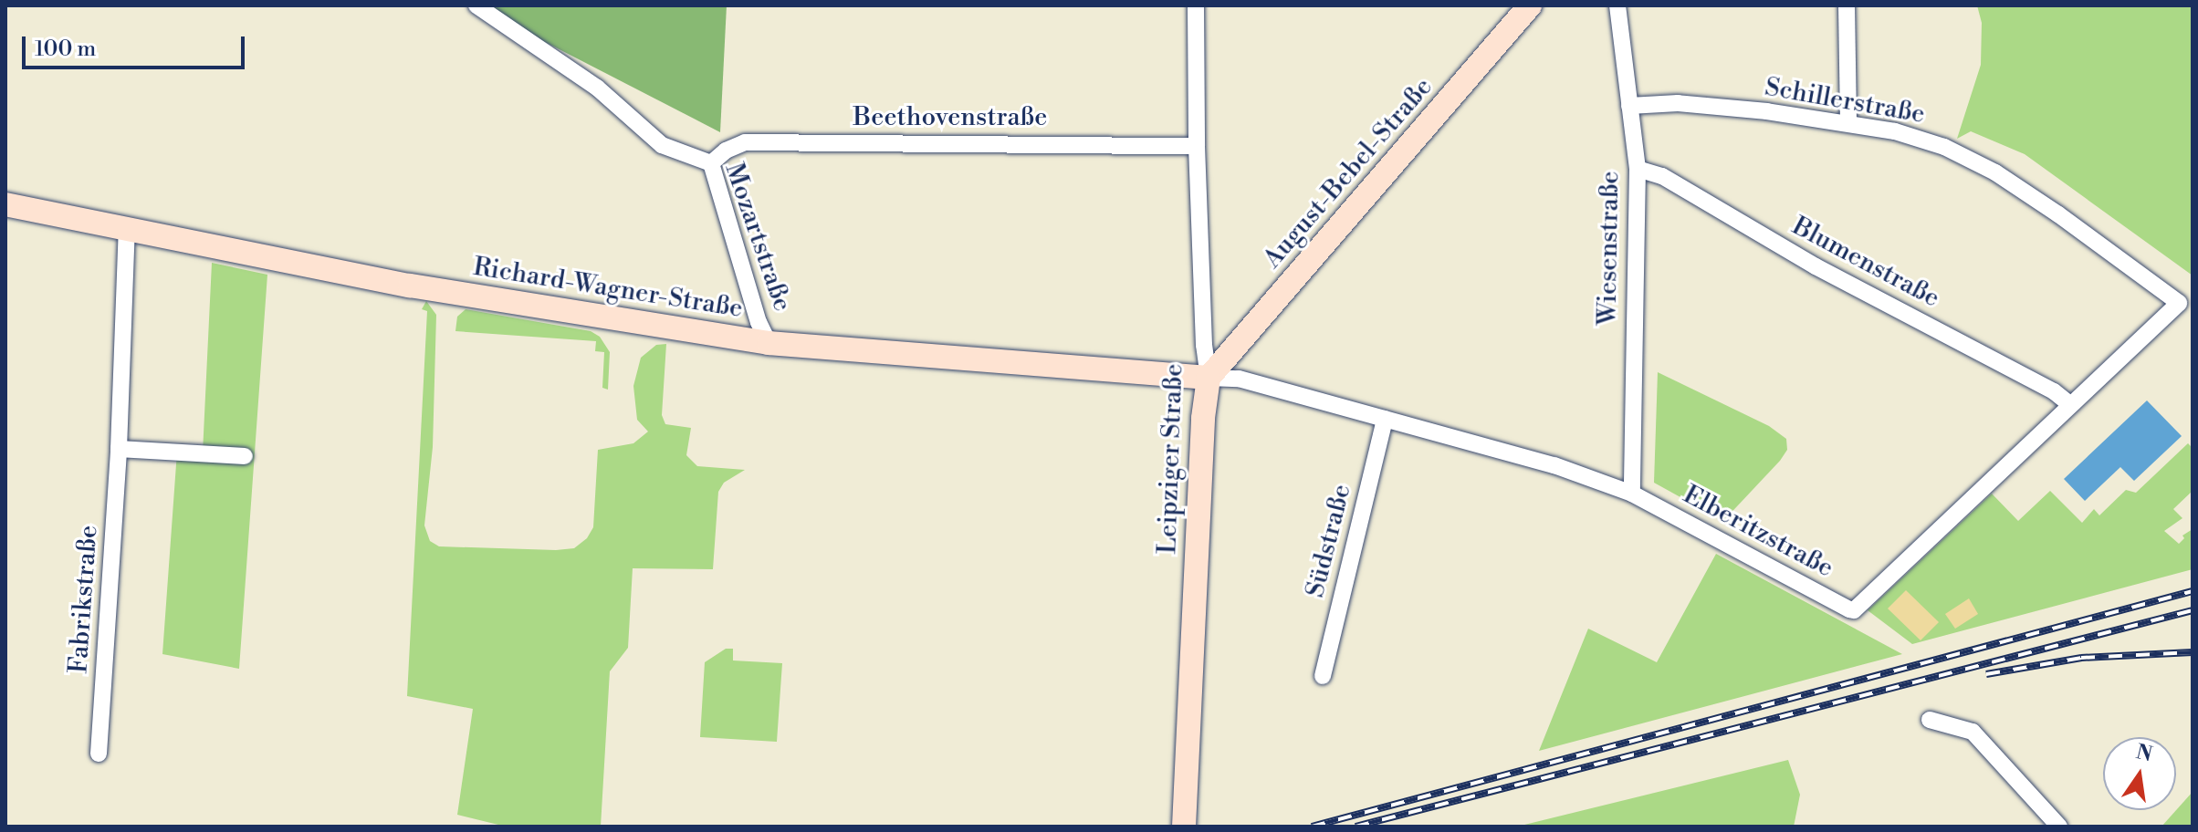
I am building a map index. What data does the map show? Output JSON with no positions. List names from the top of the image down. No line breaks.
{"streets":{"street":["Schillerstraße","Beethovenstraße","August-Bebel-Straße","Mozartstraße","Wiesenstraße","Blumenstraße","Richard-Wagner-Straße","Leipziger Straße","Elberitzstraße","Südstraße","Fabrikstraße"]},"crossings":[["Schillerstraße","Wiesenstraße"],["Schillerstraße","Elberitzstraße"],["Beethovenstraße","Mozartstraße"],["Beethovenstraße","Leipziger Straße"],["August-Bebel-Straße","Richard-Wagner-Straße"],["August-Bebel-Straße","Leipziger Straße"],["August-Bebel-Straße","Elberitzstraße"],["Mozartstraße","Richard-Wagner-Straße"],["Wiesenstraße","Blumenstraße"],["Wiesenstraße","Elberitzstraße"],["Blumenstraße","Elberitzstraße"],["Richard-Wagner-Straße","Leipziger Straße"],["Richard-Wagner-Straße","Elberitzstraße"],["Richard-Wagner-Straße","Fabrikstraße"],["Leipziger Straße","Elberitzstraße"],["Elberitzstraße","Südstraße"]],"scale_bar":"100 m","north":"top"}
